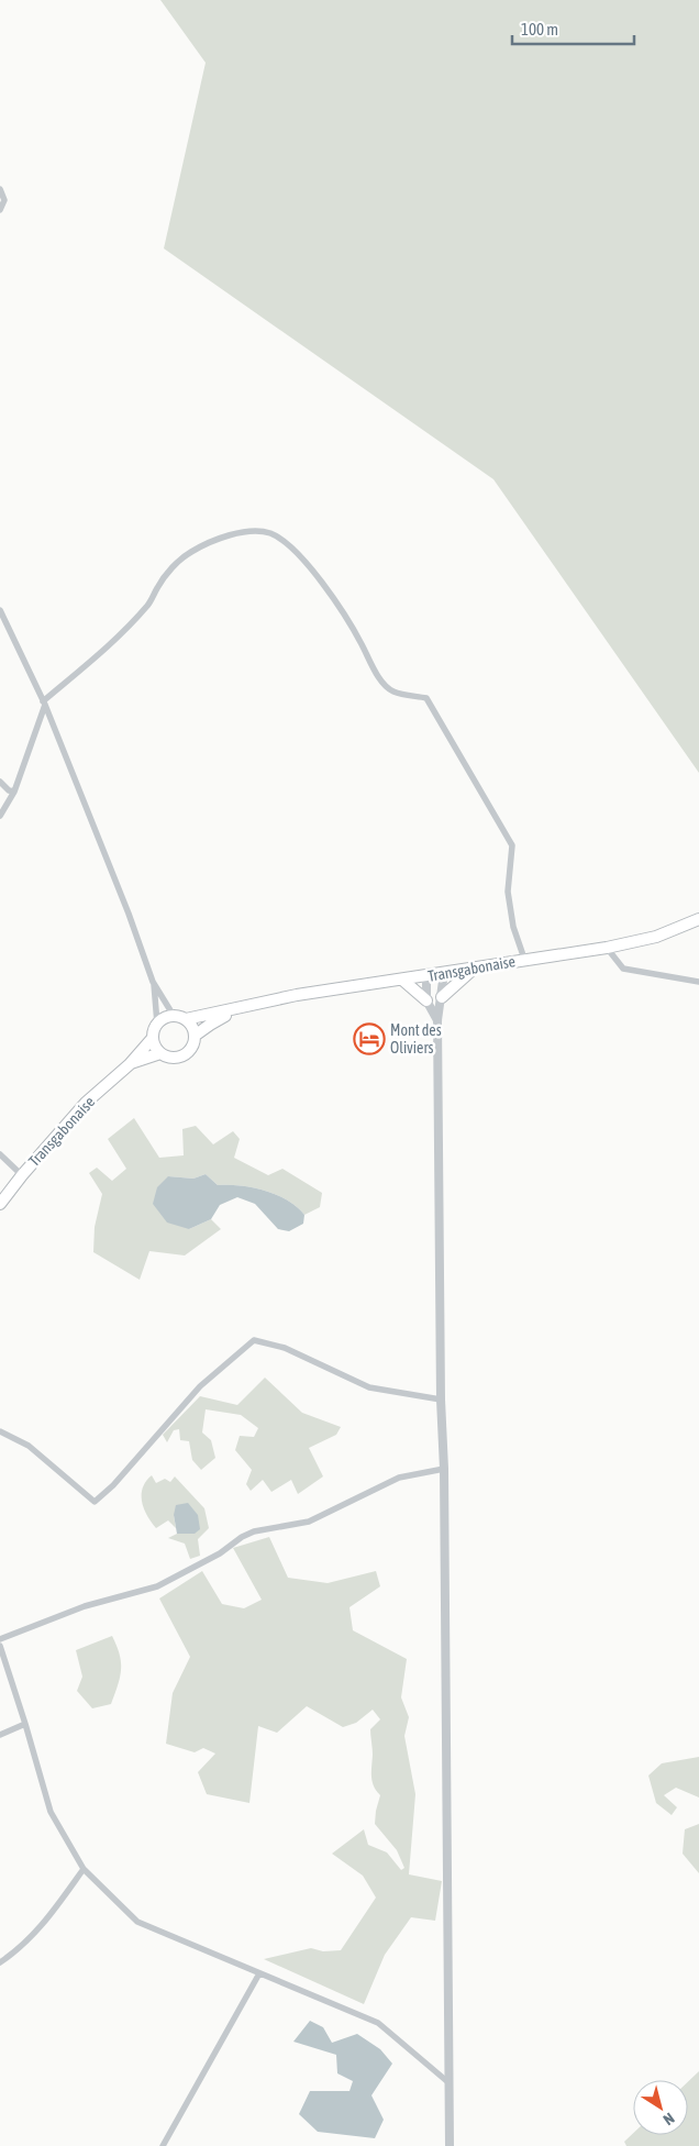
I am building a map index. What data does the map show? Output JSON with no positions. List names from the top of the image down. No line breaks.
{"streets":{"highway":["Transgabonaise"]},"places":{"hotel":["Mont des Oliviers"]},"scale_bar":"100 m","north":"bottom right"}
